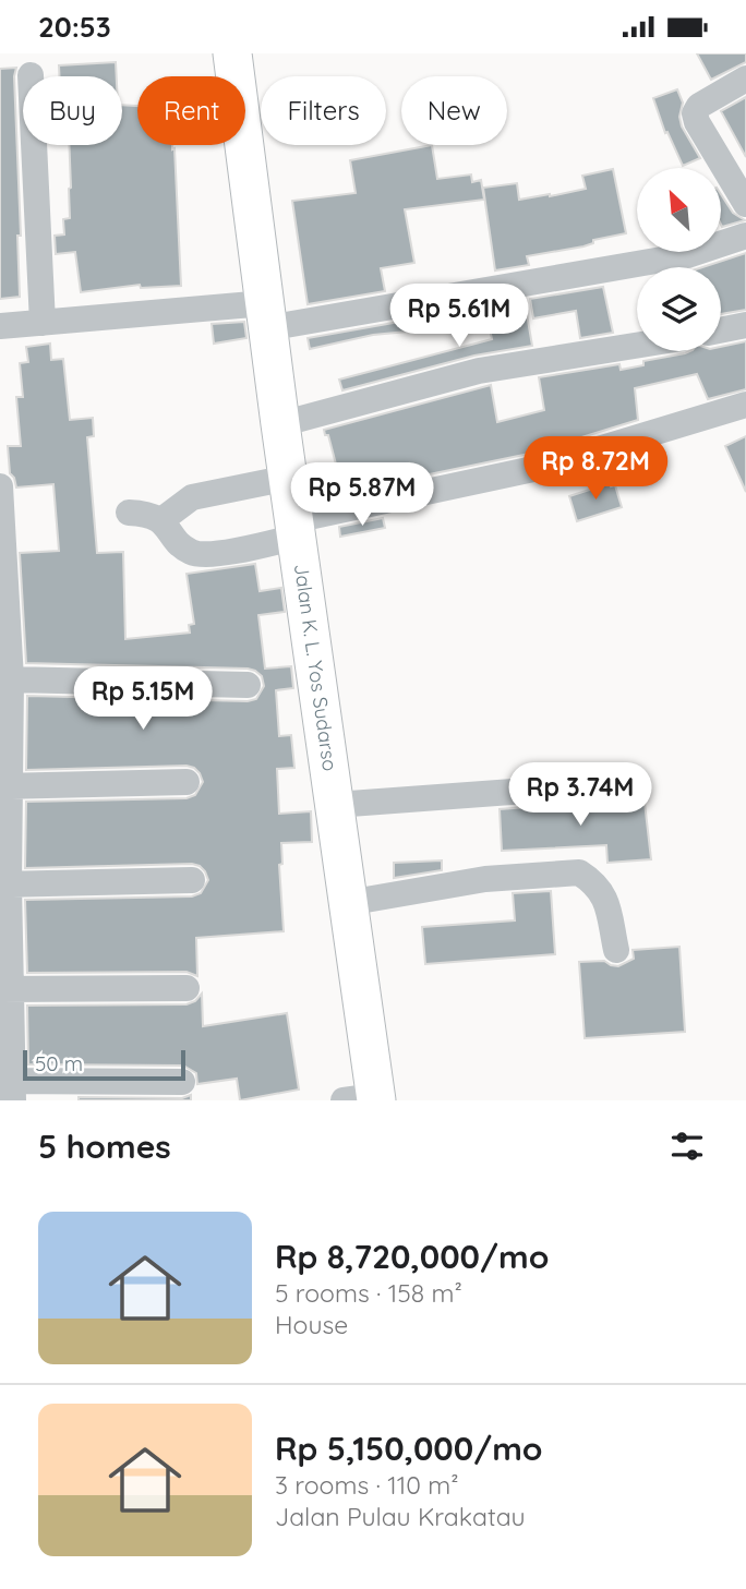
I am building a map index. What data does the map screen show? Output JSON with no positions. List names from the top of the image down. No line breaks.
{"streets":{"highway":["Jalan K. L. Yos Sudarso"]},"scale_bar":"50 m","north":"top left","page":{"status":"20:53","chip":["Buy","Rent","Filters","New"],"price":["Rp 5.61M","Rp 8.72M","Rp 5.87M","Rp 5.15M","Rp 3.74M"],"scale":"50 m","heading":"5 homes","list":[{"name":"Rp 8,720,000/mo","note":"5 rooms · 158 m² · House"},{"name":"Rp 5,150,000/mo","note":"3 rooms · 110 m² · Jalan Pulau Krakatau"}]}}
